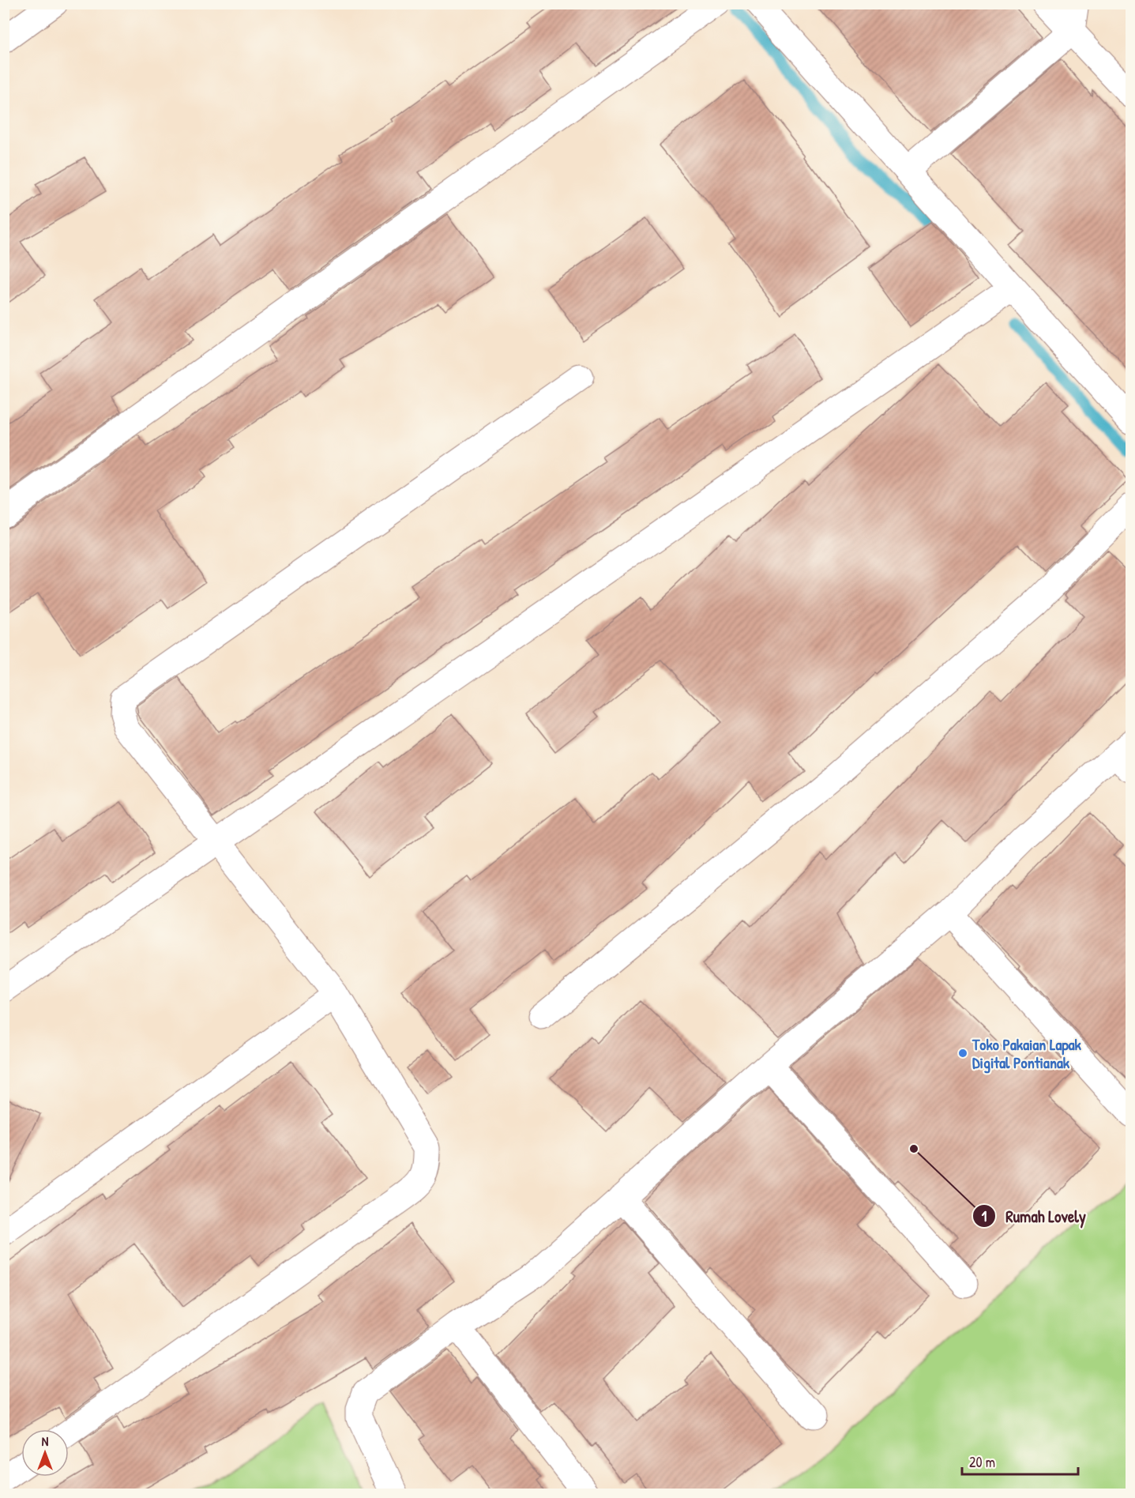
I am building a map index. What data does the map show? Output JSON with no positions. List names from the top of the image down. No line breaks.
{"places":["Toko Pakaian Lapak Digital Pontianak","Rumah Lovely"],"scale_bar":"20 m","north":"top"}
